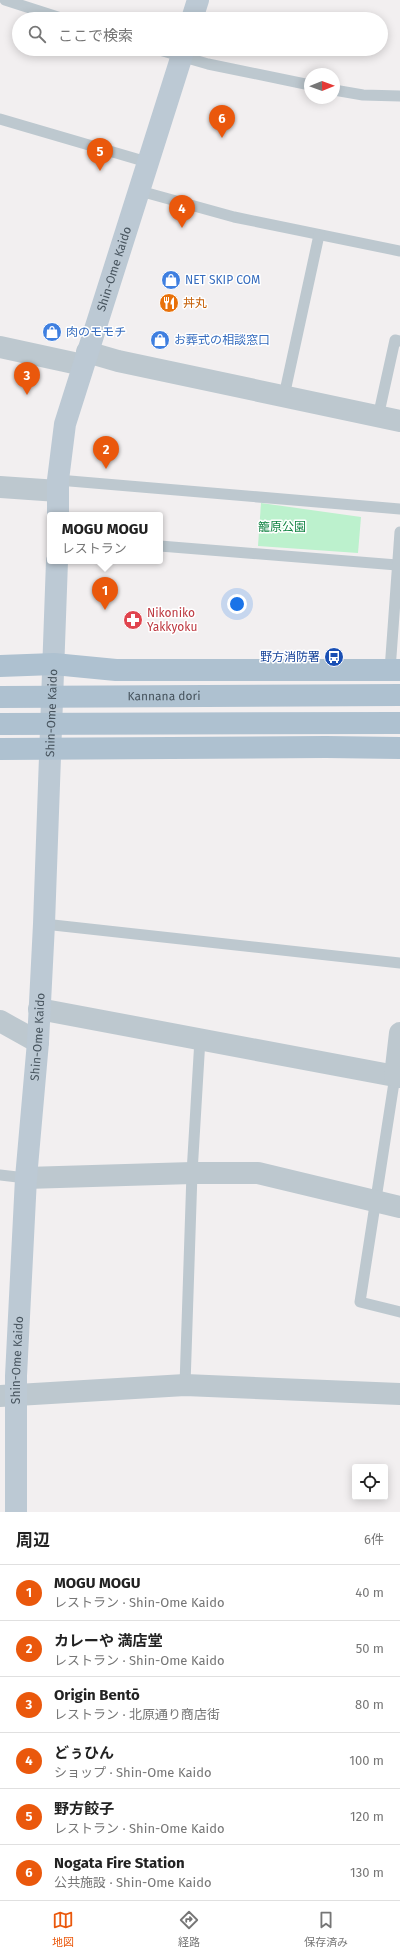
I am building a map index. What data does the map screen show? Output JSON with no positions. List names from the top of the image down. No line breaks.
{"streets":{"main road":["Shin-Ome Kaido","Kannana dori"]},"parks":["籠原公園"],"places":{"shop":["NET SKIP COM","肉のモモチ","お葬式の相談窓口"],"restaurant":["丼丸"],"pharmacy":["Nikoniko Yakkyoku"],"bus stop":["野方消防署"]},"north":"right","page":{"search":"ここで検索","pins":["6","5","4","3","2","1"],"popup":["MOGU MOGU","レストラン"],"heading":["周辺","6件"],"list":[{"mark":"1","name":"MOGU MOGU","note":"レストラン · Shin-Ome Kaido","value":"40 m"},{"mark":"2","name":"カレーや 満店堂","note":"レストラン · Shin-Ome Kaido","value":"50 m"},{"mark":"3","name":"Origin Bentō","note":"レストラン · 北原通り商店街","value":"80 m"},{"mark":"4","name":"どぅひん","note":"ショップ · Shin-Ome Kaido","value":"100 m"},{"mark":"5","name":"野方餃子","note":"レストラン · Shin-Ome Kaido","value":"120 m"},{"mark":"6","name":"Nogata Fire Station","note":"公共施設 · Shin-Ome Kaido","value":"130 m"}],"nav":["地図","経路","保存済み"]}}
